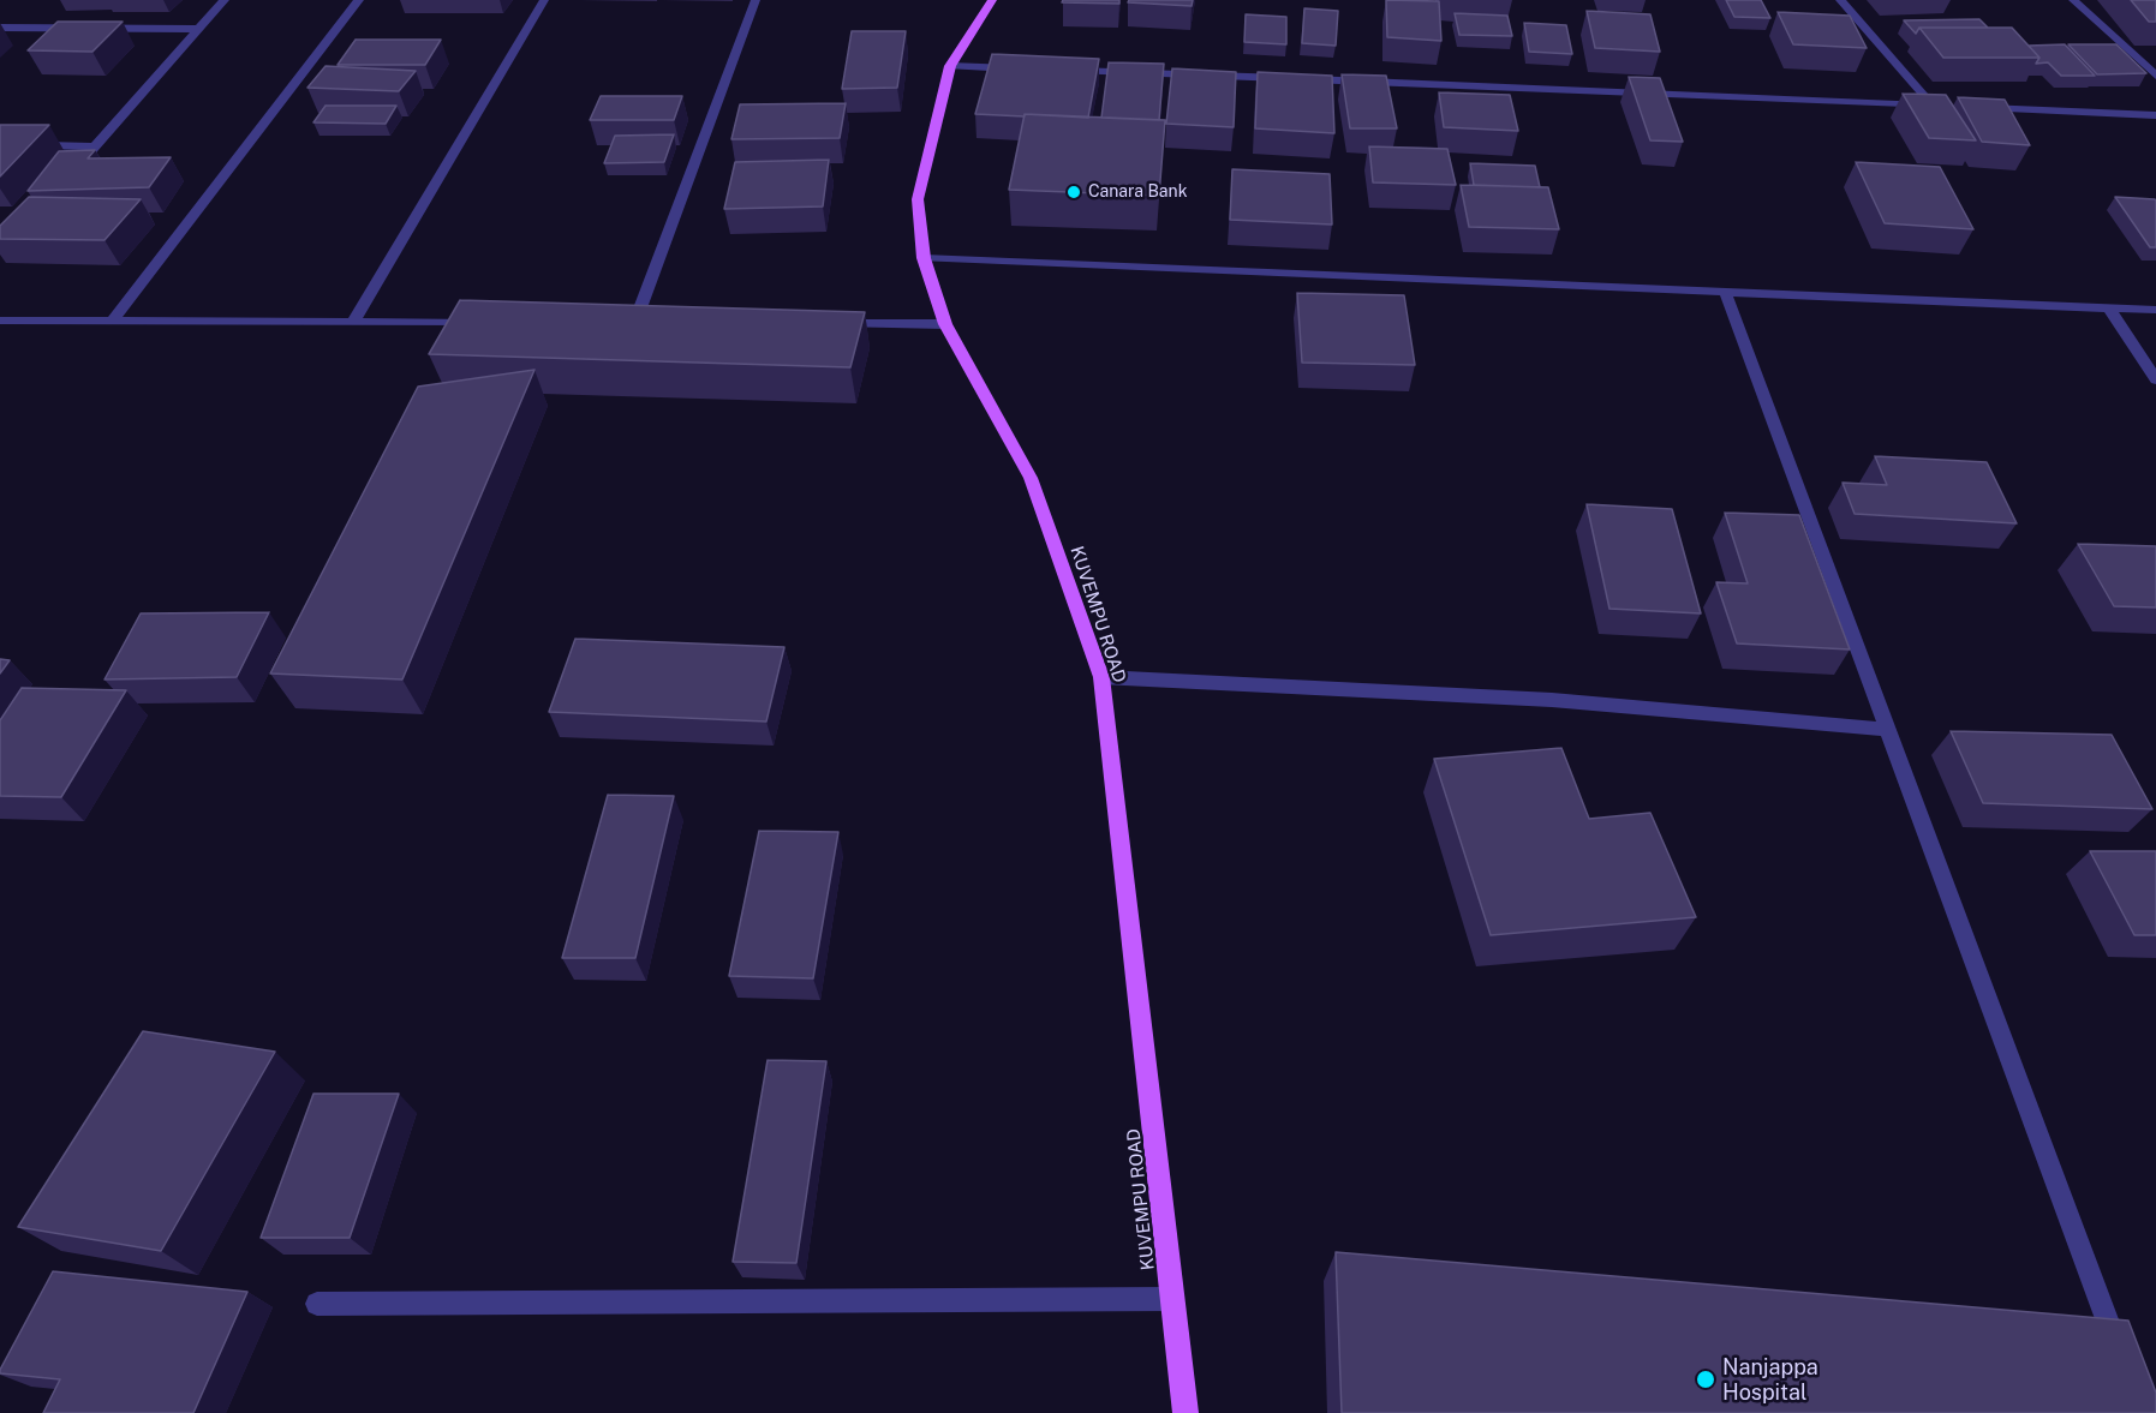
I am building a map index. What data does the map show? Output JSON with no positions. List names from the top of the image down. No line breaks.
{"streets":{"main road":["KUVEMPU ROAD"]},"places":["Canara Bank","Nanjappa Hospital"]}
